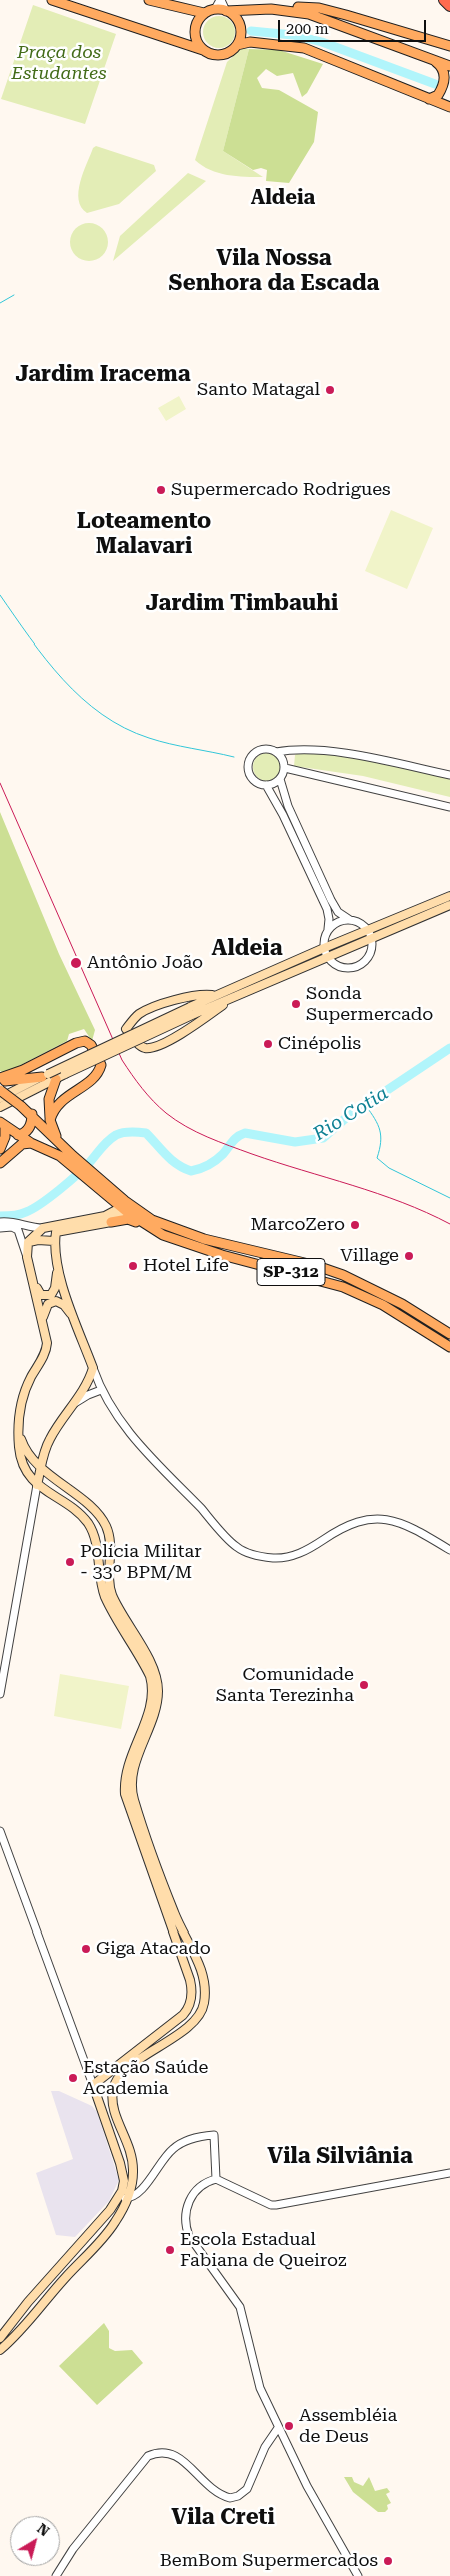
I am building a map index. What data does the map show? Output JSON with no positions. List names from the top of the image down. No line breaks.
{"streets":{"main road":["SP-312"]},"districts":["Aldeia","Vila Nossa Senhora da Escada","Jardim Iracema","Loteamento Malavari","Jardim Timbauhi","Aldeia","Vila Silviânia","Vila Creti"],"water":["Rio Cotia"],"parks":["Praça dos Estudantes"],"places":["Santo Matagal","Supermercado Rodrigues","Antônio João","Sonda Supermercado","Cinépolis","MarcoZero","Village","Hotel Life","Polícia Militar - 33º BPM/M","Comunidade Santa Terezinha","Giga Atacado","Estação Saúde Academia","Escola Estadual Fabiana de Queiroz","Assembléia de Deus","BemBom Supermercados"],"scale_bar":"200 m","north":"top right"}
